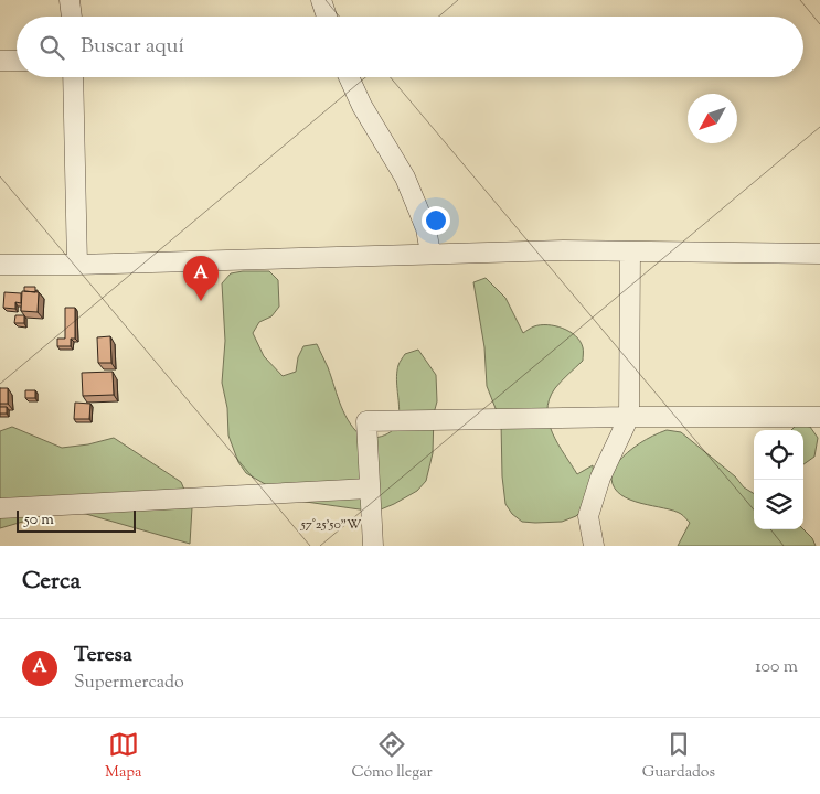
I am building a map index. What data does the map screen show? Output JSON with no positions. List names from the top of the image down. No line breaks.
{"scale_bar":"50 m","north":"bottom left","page":{"search":"Buscar aquí","pins":"A","scale":"50 m","heading":"Cerca","list":[{"mark":"A","name":"Teresa","note":"Supermercado","value":"100 m"}],"nav":["Mapa","Cómo llegar","Guardados"]},"coordinates":["57°25'50\"W"]}
